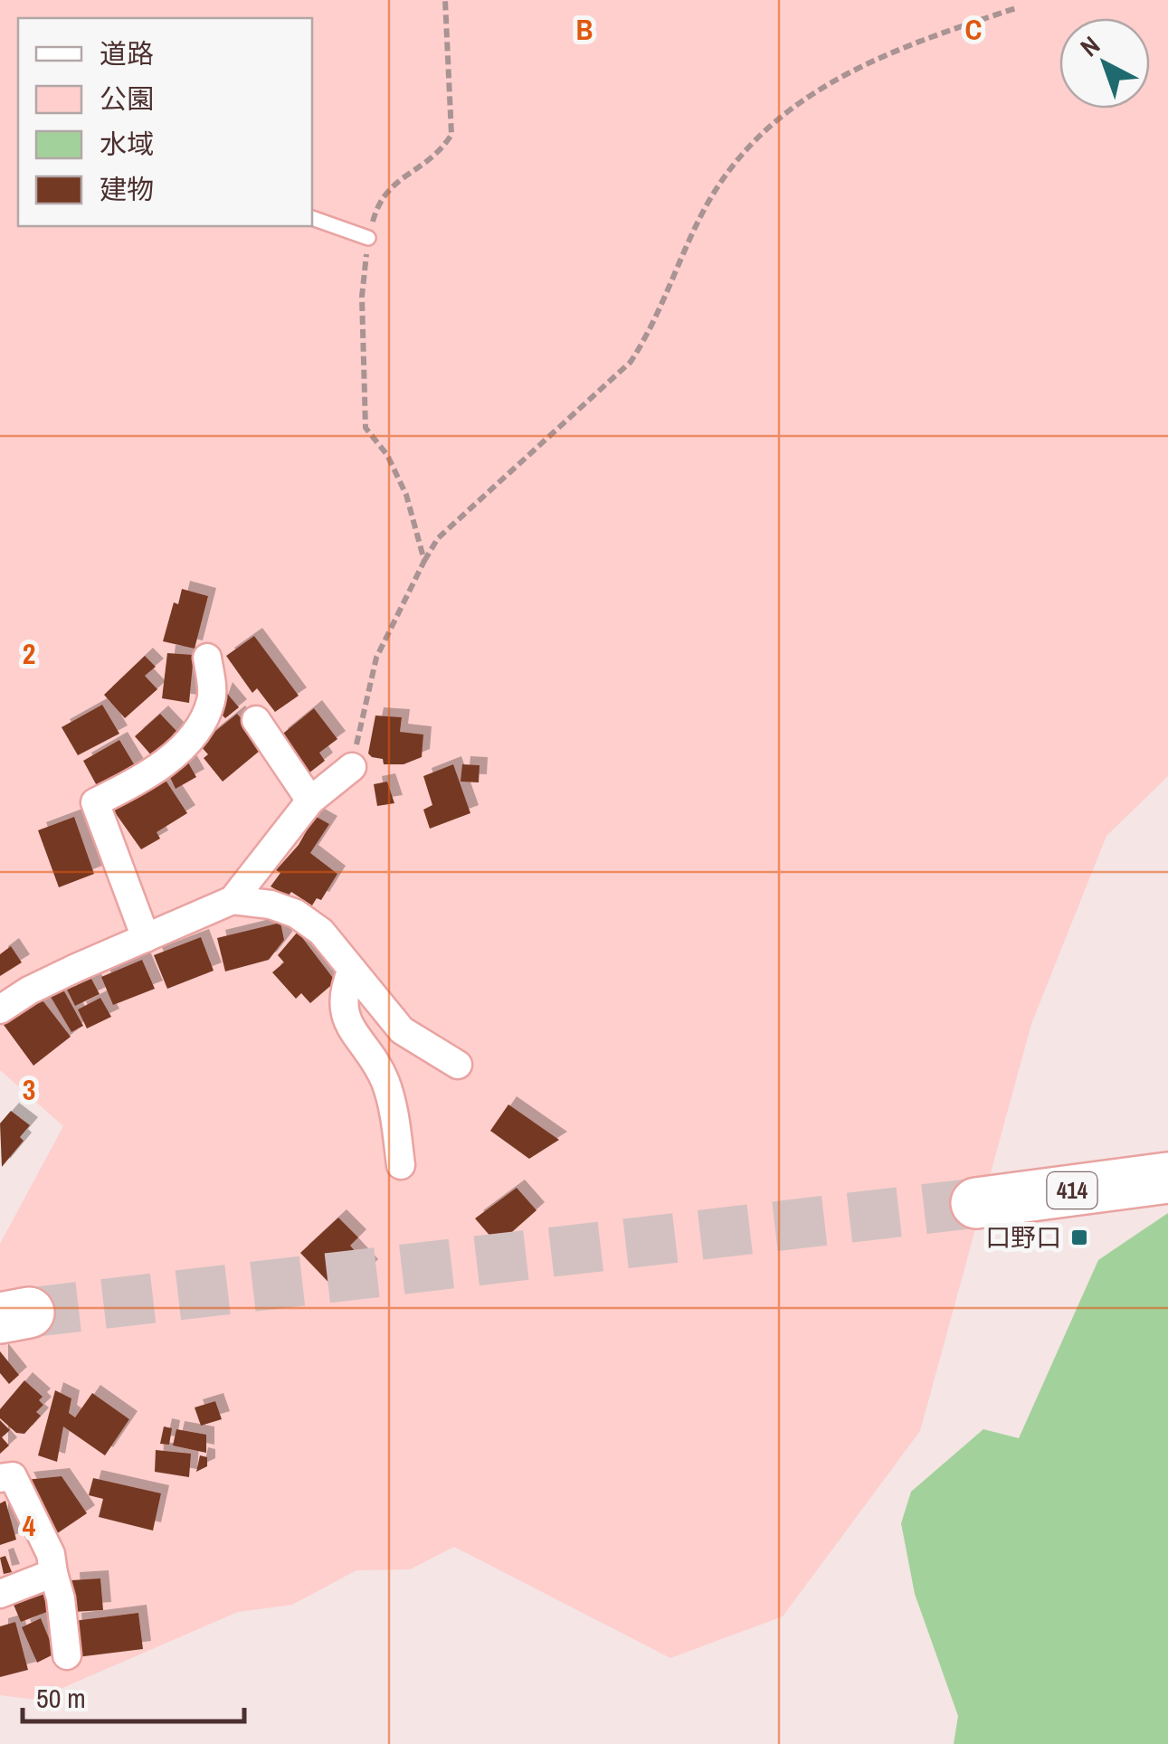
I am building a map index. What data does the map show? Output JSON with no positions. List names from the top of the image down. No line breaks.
{"streets":{"highway":["414"]},"places":{"transit":["口野口"]},"legend":["道路","公園","水域","建物"],"scale_bar":"50 m","north":"top left","grid":{"columns":["B","C"],"rows":["2","3","4"]}}
